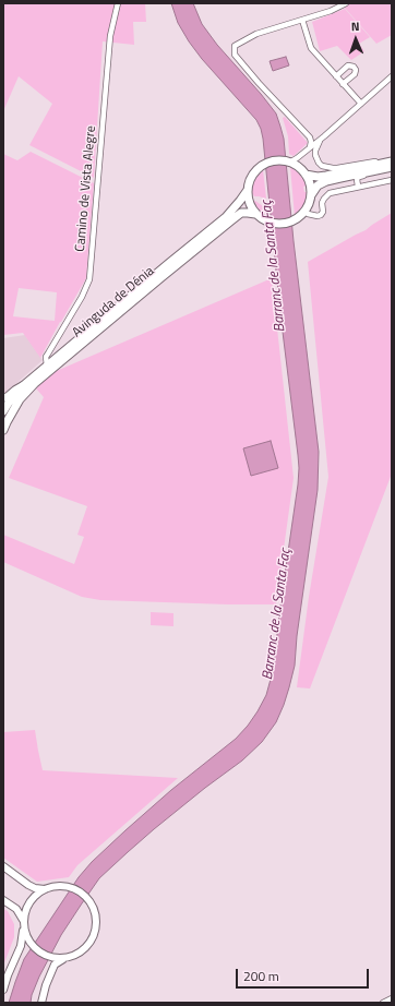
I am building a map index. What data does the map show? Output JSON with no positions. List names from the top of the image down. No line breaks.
{"streets":{"main road":["Avinguda de Dénia"],"street":["Camino de Vista Alegre"]},"crossings":[["Camino de Vista Alegre","Avinguda de Dénia"]],"water":["Barranc de la Santa Faç"],"scale_bar":"200 m","north":"top"}
